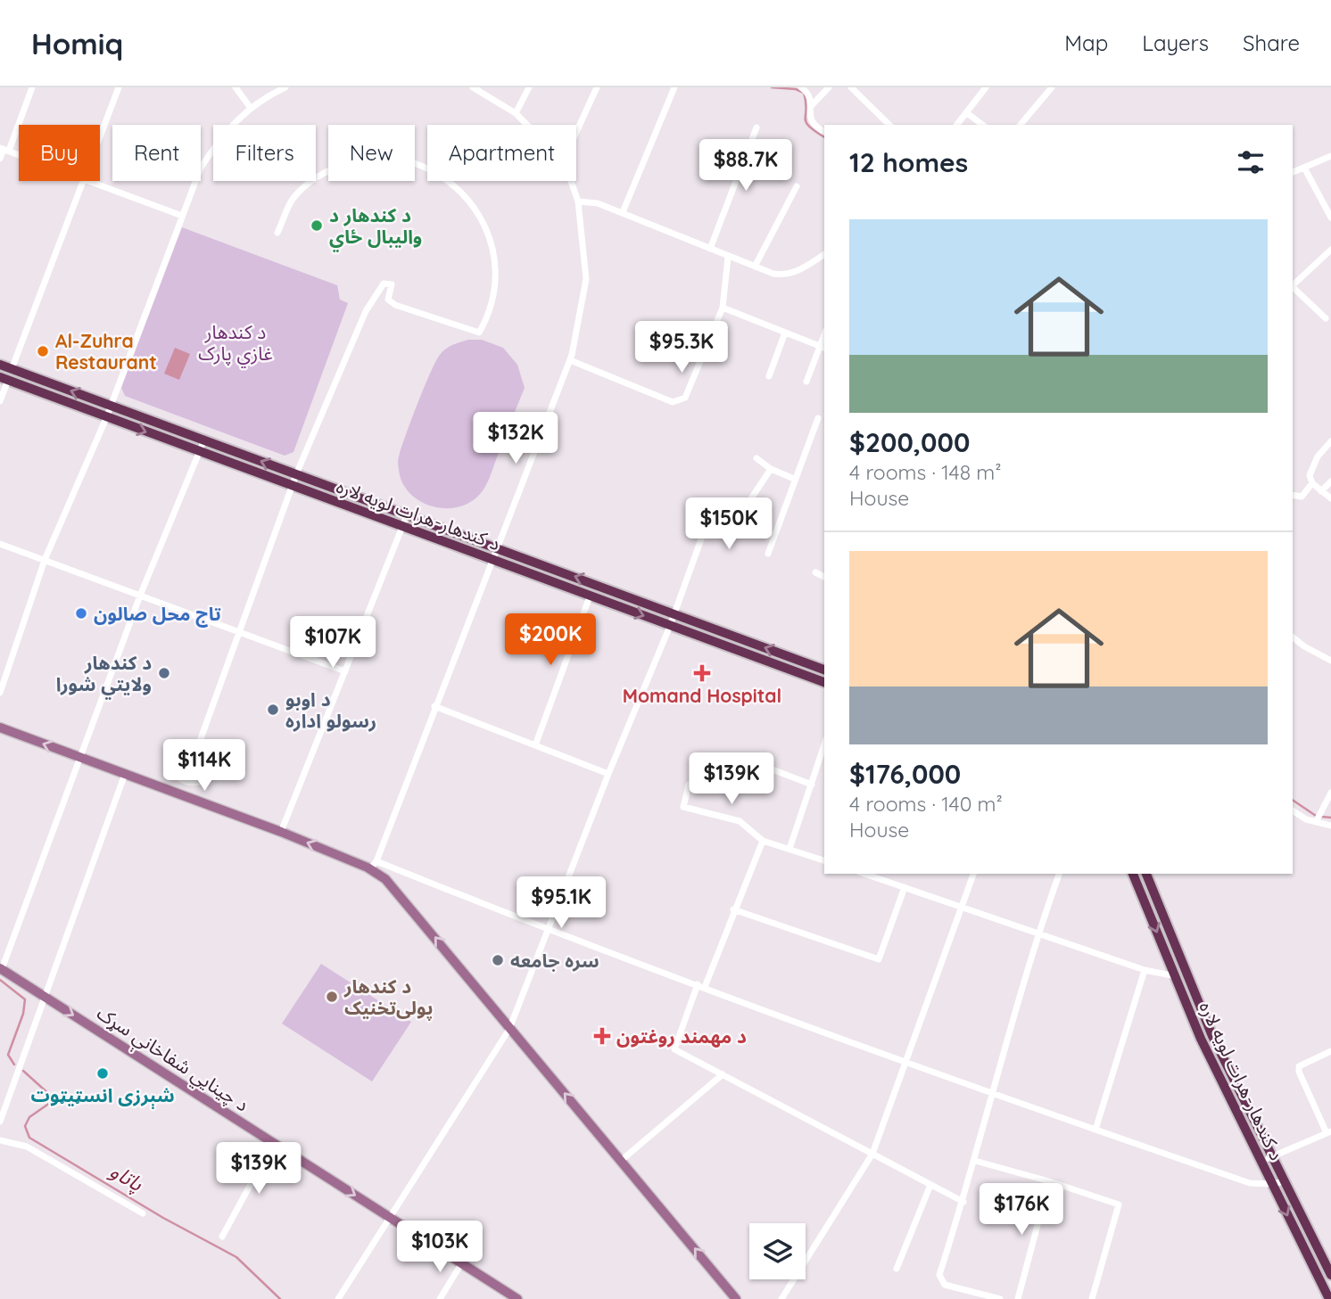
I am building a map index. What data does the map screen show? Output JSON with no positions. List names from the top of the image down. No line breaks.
{"streets":{"highway":["د کندهار-هرات لويه لاره"],"main road":["د چينايي شفاخانې سړک"]},"one_way":["د چينايي شفاخانې سړک"],"water":["پاتاو"],"parks":["د کندهار غازي پارک"],"places":{"other":["د کندهار د واليبال ځاي","Al-Zuhra Restaurant","تاج محل صالون","د کندهار ولايتي شورا","د اوبو رسولو اداره","سره جامعه","د کندهار پولی‌تخنیک","شېرزی انسټيټوت"],"health":["Momand Hospital","د مهمند روغتون"]},"page":{"header":"Homiq","nav":["Map","Layers","Share"],"chip":["Buy","Rent","Filters","New","Apartment"],"heading":"12 homes","price":["$88.7K","$95.3K","$132K","$150K","$200K","$107K","$114K","$139K","$95.1K","$139K","$176K","$103K"],"list":[{"name":"$200,000","note":"4 rooms · 148 m² · House"},{"name":"$176,000","note":"4 rooms · 140 m² · House"}]}}
